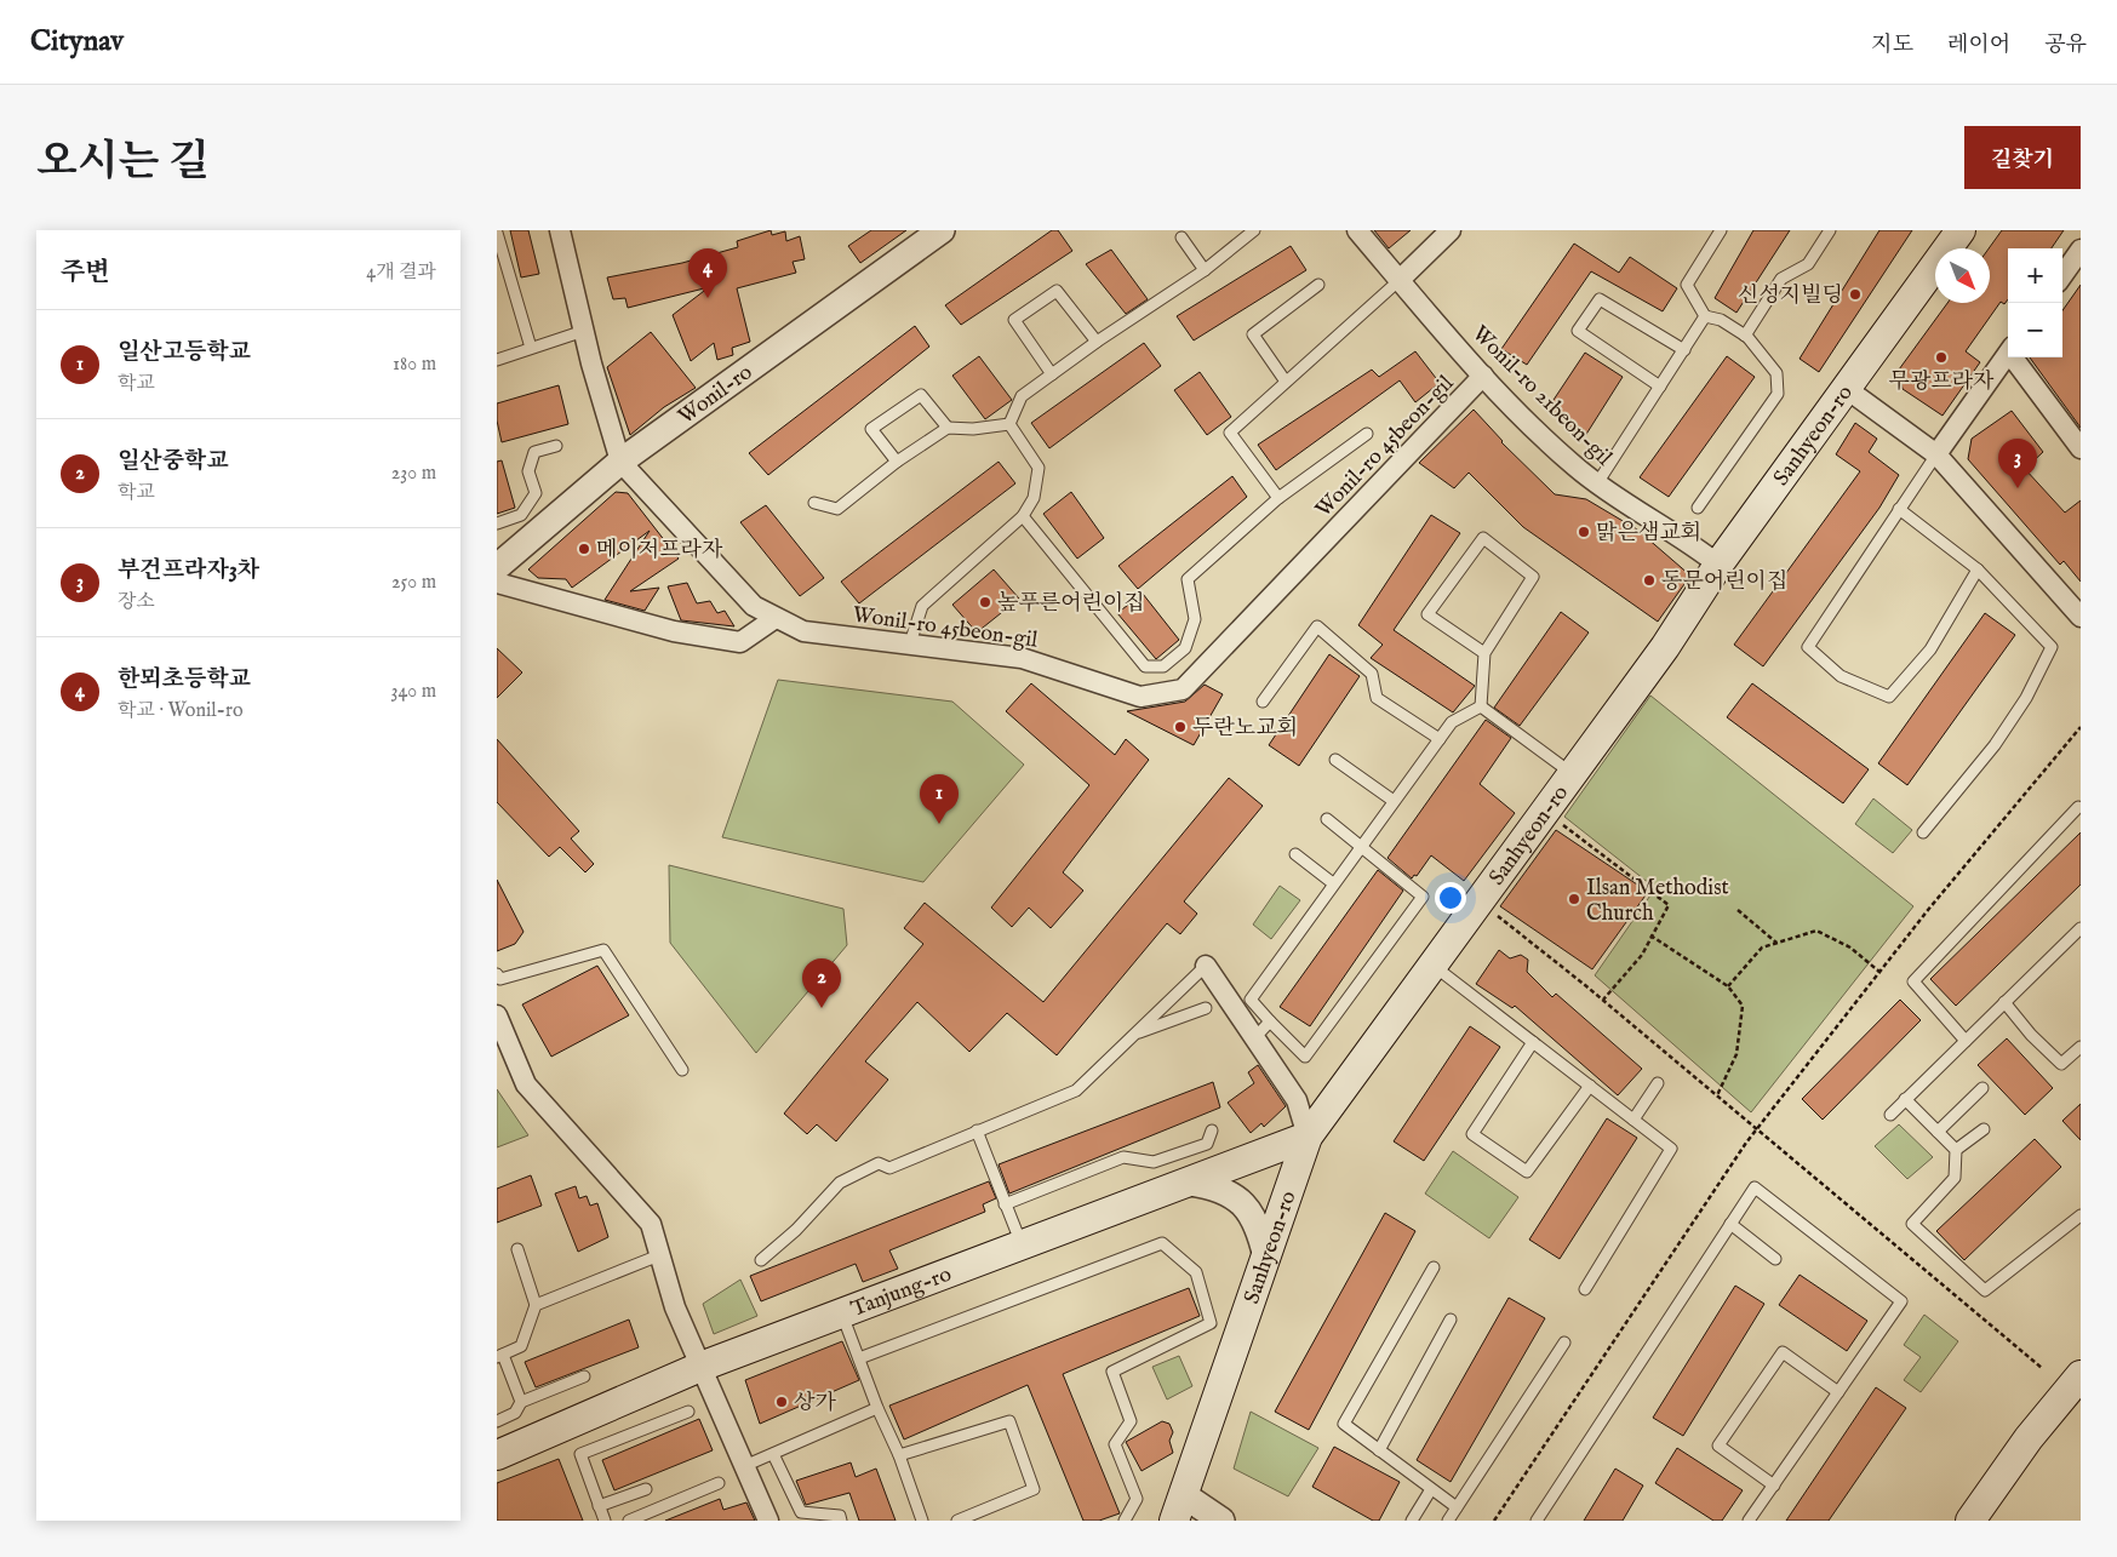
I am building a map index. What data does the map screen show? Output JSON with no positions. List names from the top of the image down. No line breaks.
{"streets":{"main road":["Sanhyeon-ro","Tanjung-ro"],"street":["Wonil-ro","Wonil-ro 21beon-gil","Wonil-ro 45beon-gil"]},"crossings":[["Wonil-ro","Wonil-ro 45beon-gil"],["Wonil-ro 21beon-gil","Sanhyeon-ro"],["Wonil-ro 21beon-gil","Wonil-ro 45beon-gil"],["Sanhyeon-ro","Tanjung-ro"]],"places":["신성지빌딩","무광프라자","맑은샘교회","메이저프라자","동문어린이집","높푸른어린이집","두란노교회","Ilsan Methodist Church","상가"],"north":"bottom right","page":{"header":"Citynav","nav":["지도","레이어","공유"],"title":"오시는 길","buttons":"길찾기","heading":["주변","4개 결과"],"map_buttons":["+","−"],"pins":["4","3","1","2"],"list":[{"mark":"1","name":"일산고등학교","note":"학교","value":"180 m"},{"mark":"2","name":"일산중학교","note":"학교","value":"230 m"},{"mark":"3","name":"부건프라자3차","note":"장소","value":"250 m"},{"mark":"4","name":"한뫼초등학교","note":"학교 · Wonil-ro","value":"340 m"}]}}
